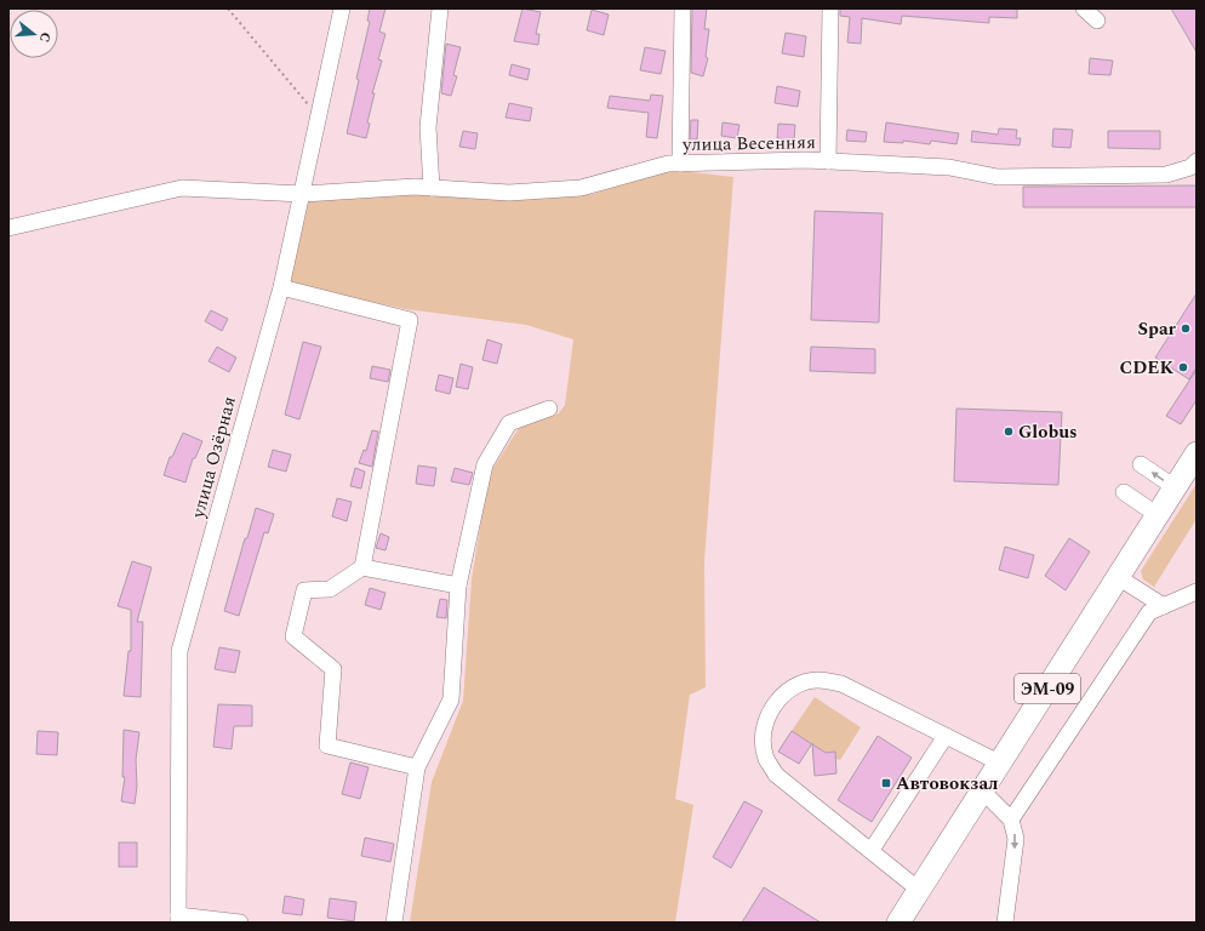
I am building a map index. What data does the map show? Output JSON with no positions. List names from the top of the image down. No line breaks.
{"streets":{"highway":["ЭМ-09"],"street":["улица Весенняя","улица Озёрная"]},"crossings":[["улица Весенняя","улица Озёрная"]],"places":{"other":["Spar","CDEK","Globus"],"transit":["Автовокзал"]},"north":"right"}
